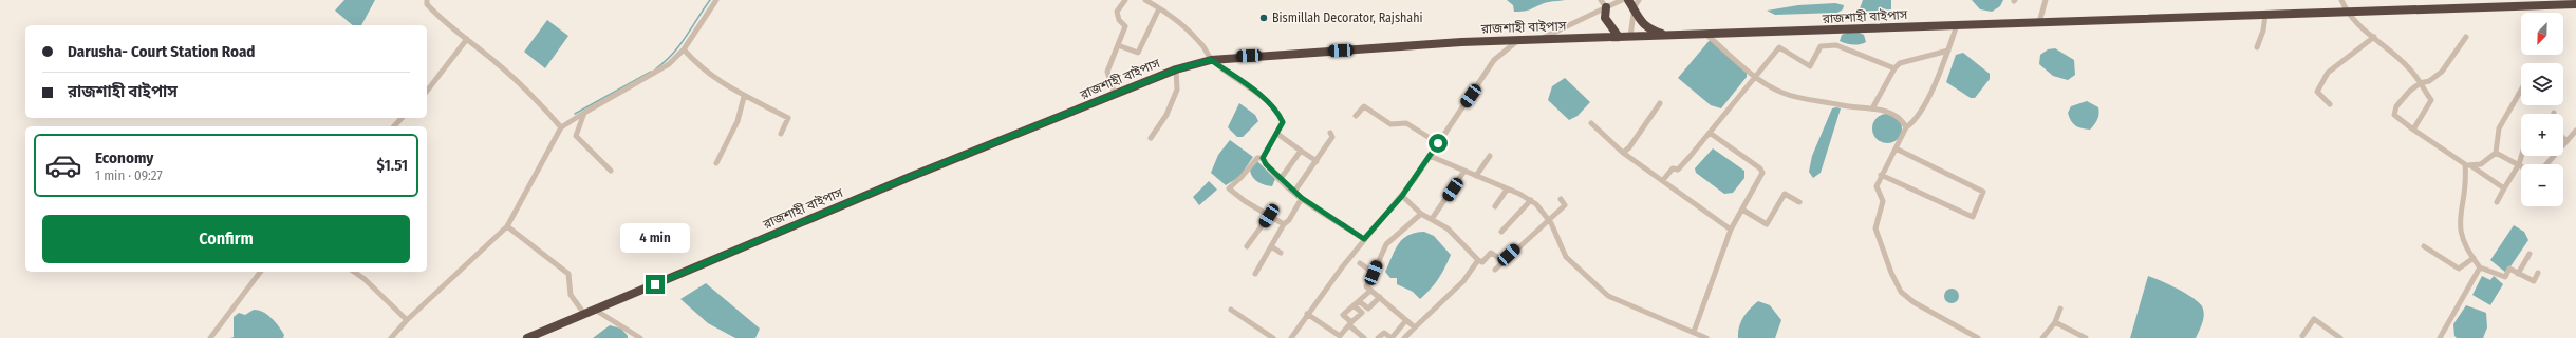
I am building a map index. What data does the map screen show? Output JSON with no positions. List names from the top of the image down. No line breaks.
{"streets":{"highway":["রাজশাহী বাইপাস"]},"places":["Bismillah Decorator, Rajshahi"],"north":"bottom left","page":{"map_buttons":["+","−"],"banner":["Darusha- Court Station Road","রাজশাহী বাইপাস"],"list":[{"name":"Economy","note":"1 min · 09:27","value":"$1.51"}],"buttons":"Confirm","bubble":"4 min"}}
